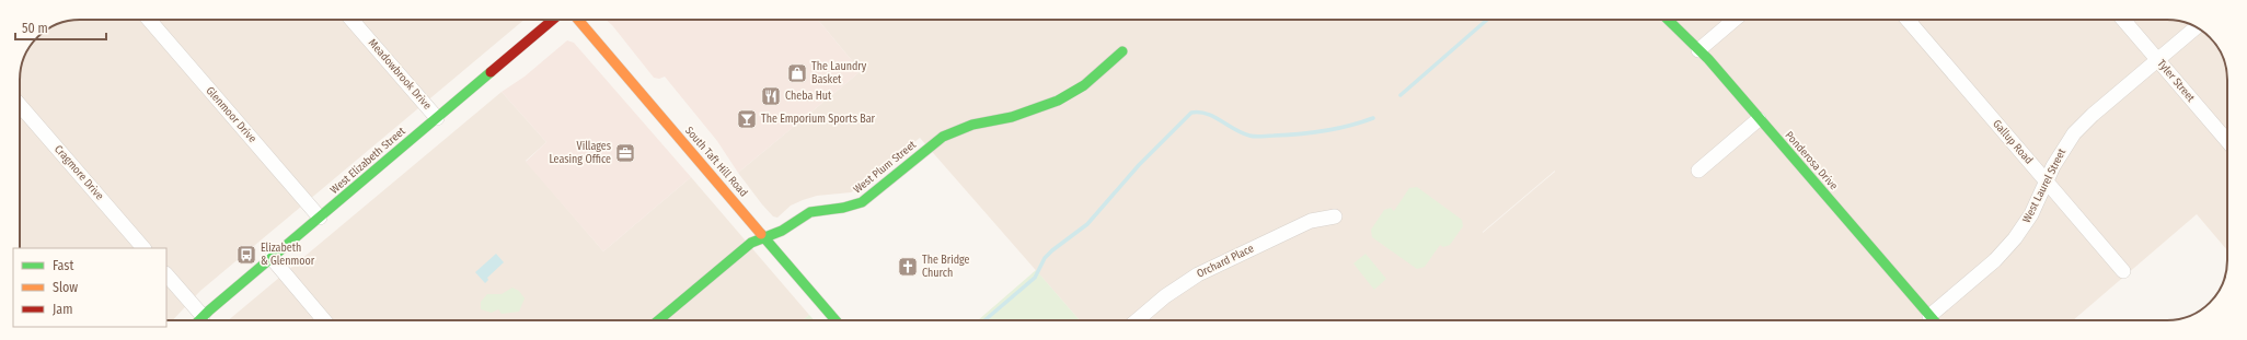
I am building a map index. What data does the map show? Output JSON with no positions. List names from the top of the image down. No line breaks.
{"streets":{"street":["Meadowbrook Drive","Tyler Street","Glenmoor Drive","Gallup Road","West Elizabeth Street","Ponderosa Drive","South Taft Hill Road","West Plum Street","Cragmore Drive","West Laurel Street","Orchard Place"]},"crossings":[["Meadowbrook Drive","West Elizabeth Street"],["Tyler Street","West Laurel Street"],["Glenmoor Drive","West Elizabeth Street"],["Gallup Road","West Laurel Street"],["Ponderosa Drive","West Laurel Street"],["South Taft Hill Road","West Plum Street"]],"places":{"shop":["The Laundry Basket"],"restaurant":["Cheba Hut"],"bar":["The Emporium Sports Bar"],"office":["Villages Leasing Office"],"bus stop":["Elizabeth & Glenmoor"],"church":["The Bridge Church"]},"legend":["Fast","Slow","Jam"],"scale_bar":"50 m"}
